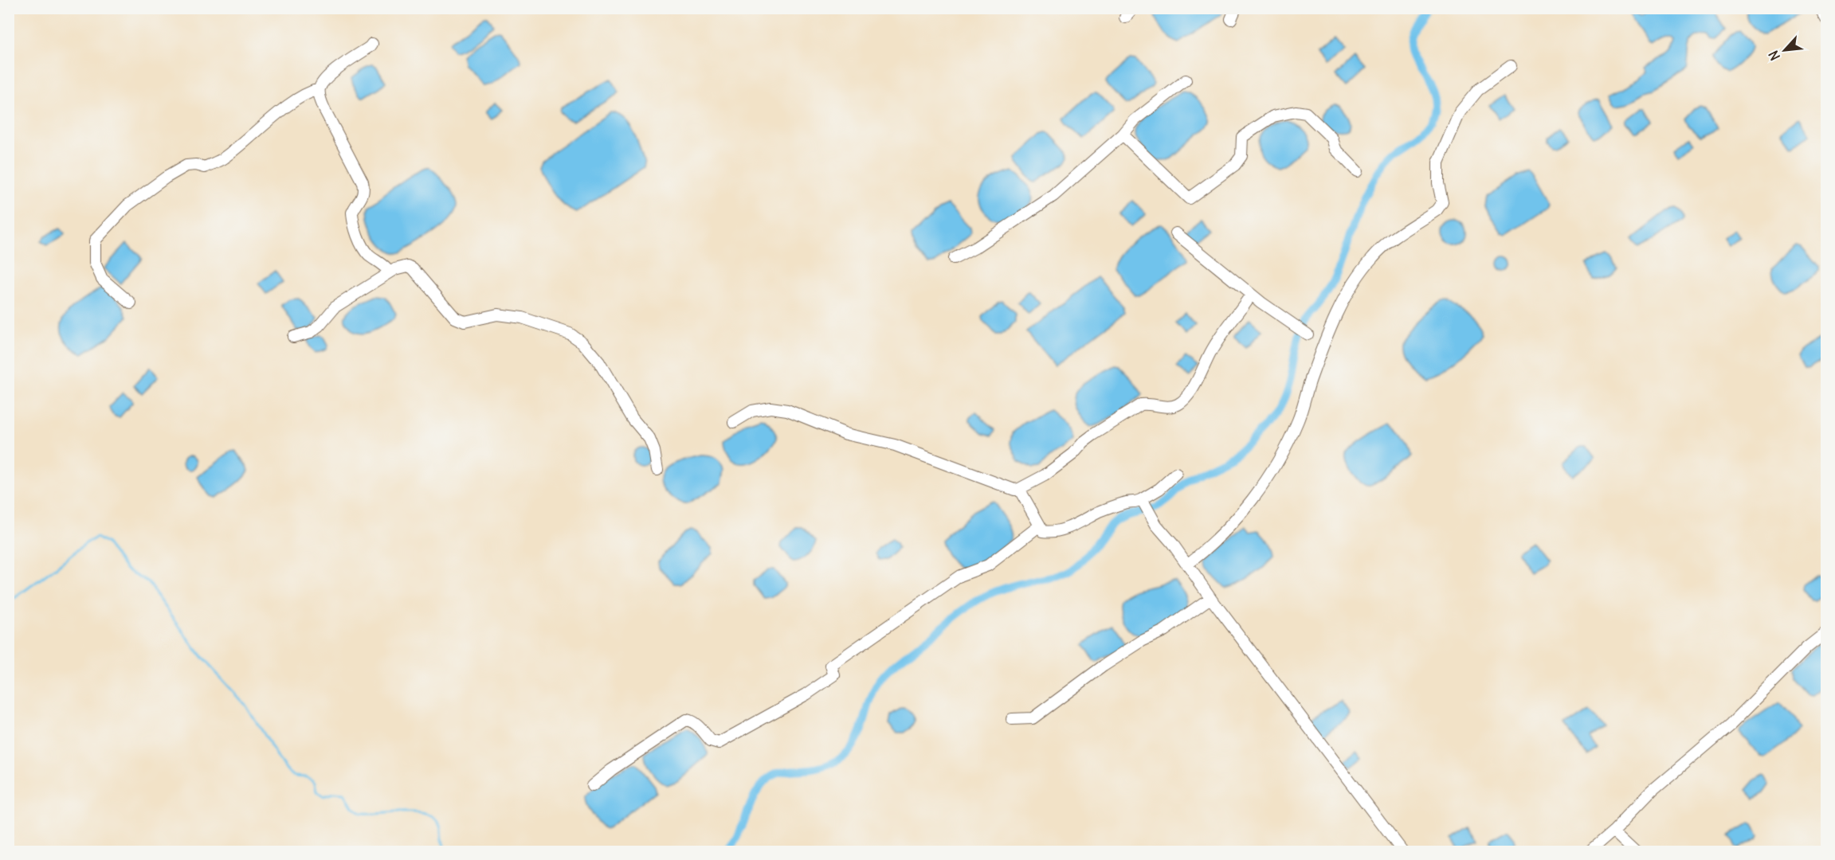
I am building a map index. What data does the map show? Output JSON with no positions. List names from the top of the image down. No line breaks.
{"north":"bottom left"}
